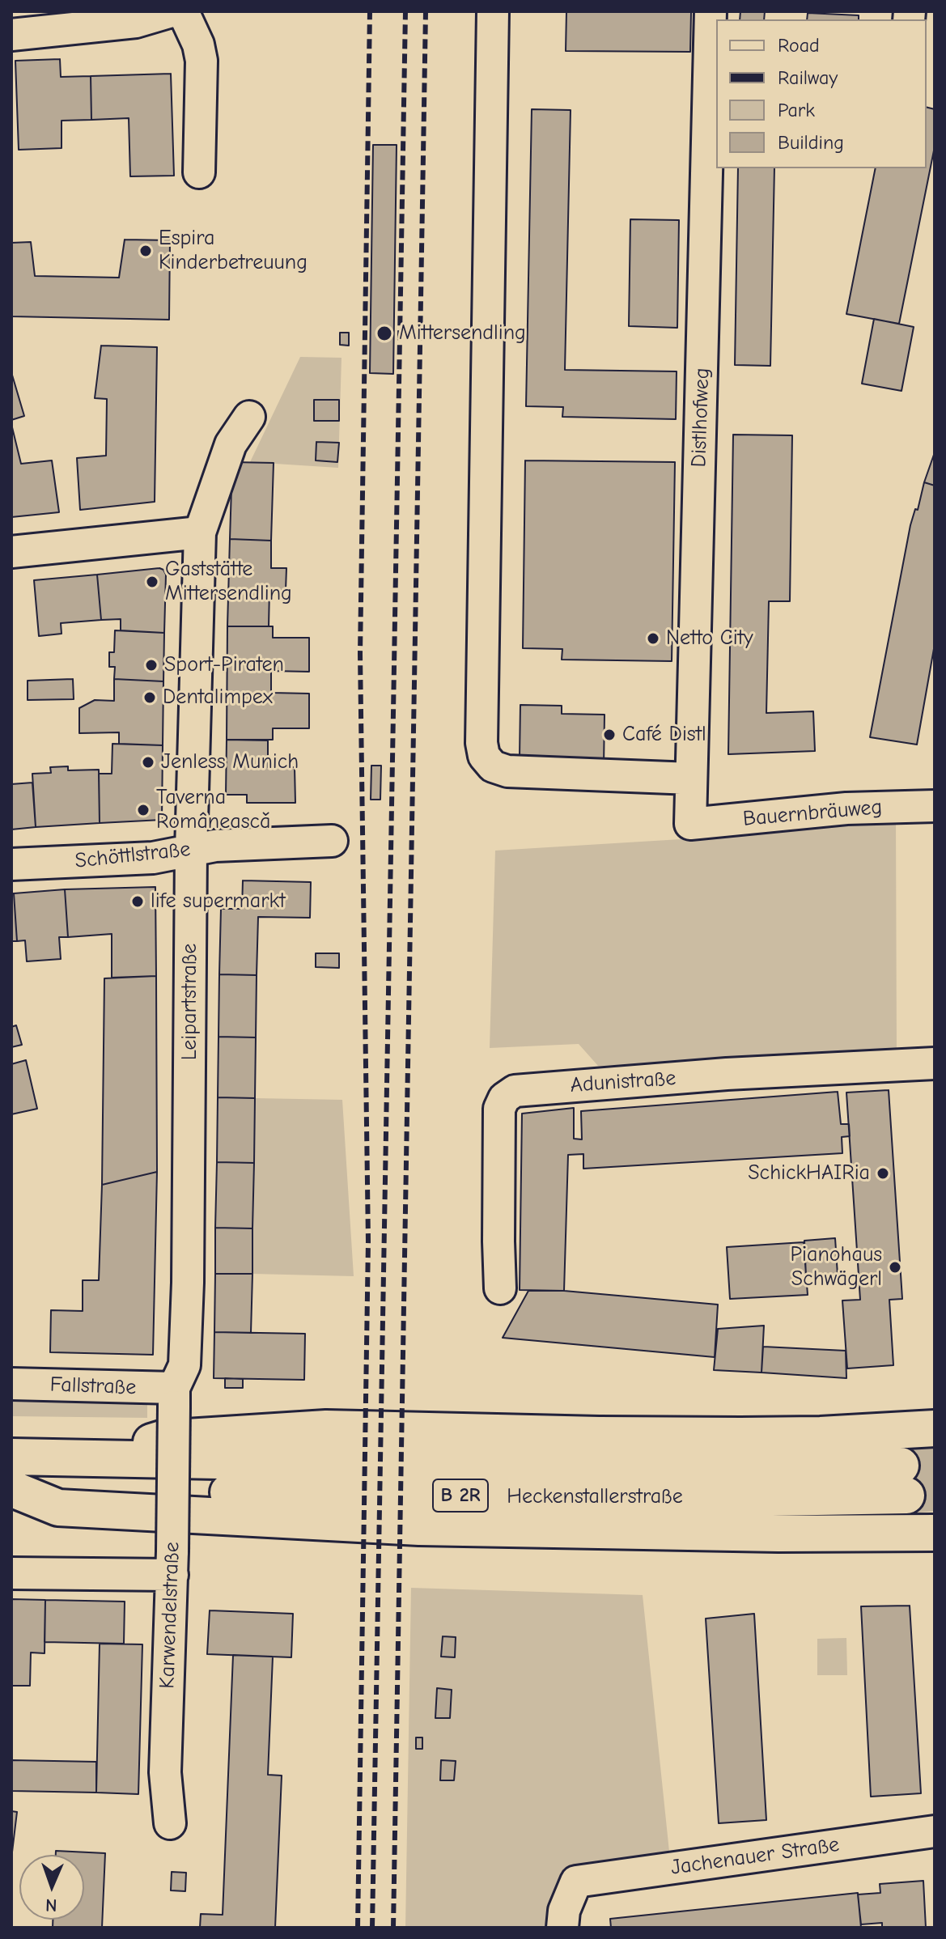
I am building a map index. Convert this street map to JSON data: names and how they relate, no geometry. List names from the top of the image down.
{
  "streets": {
    "highway": ["B 2R", "Heckenstallerstraße"],
    "street": [
      "Distlhofweg",
      "Bauernbräuweg",
      "Schöttlstraße",
      "Leipartstraße",
      "Adunistraße",
      "Fallstraße",
      "Karwendelstraße",
      "Jachenauer Straße"
    ]
  },
  "crossings": [
    ["Distlhofweg", "Bauernbräuweg"],
    ["Schöttlstraße", "Leipartstraße"],
    ["Leipartstraße", "Fallstraße"],
    ["Leipartstraße", "Karwendelstraße"],
    ["Fallstraße", "Karwendelstraße"]
  ],
  "places": [
    "Espira Kinderbetreuung",
    "Mittersendling",
    "Gaststätte Mittersendling",
    "Netto City",
    "Sport-Piraten",
    "Dentalimpex",
    "Café Distl",
    "Jenless Munich",
    "Taverna Româneascǎ",
    "life supermarkt",
    "SchickHAIRia",
    "Pianohaus Schwägerl"
  ],
  "legend": [
    "Road",
    "Railway",
    "Park",
    "Building"
  ],
  "north": "bottom"
}
